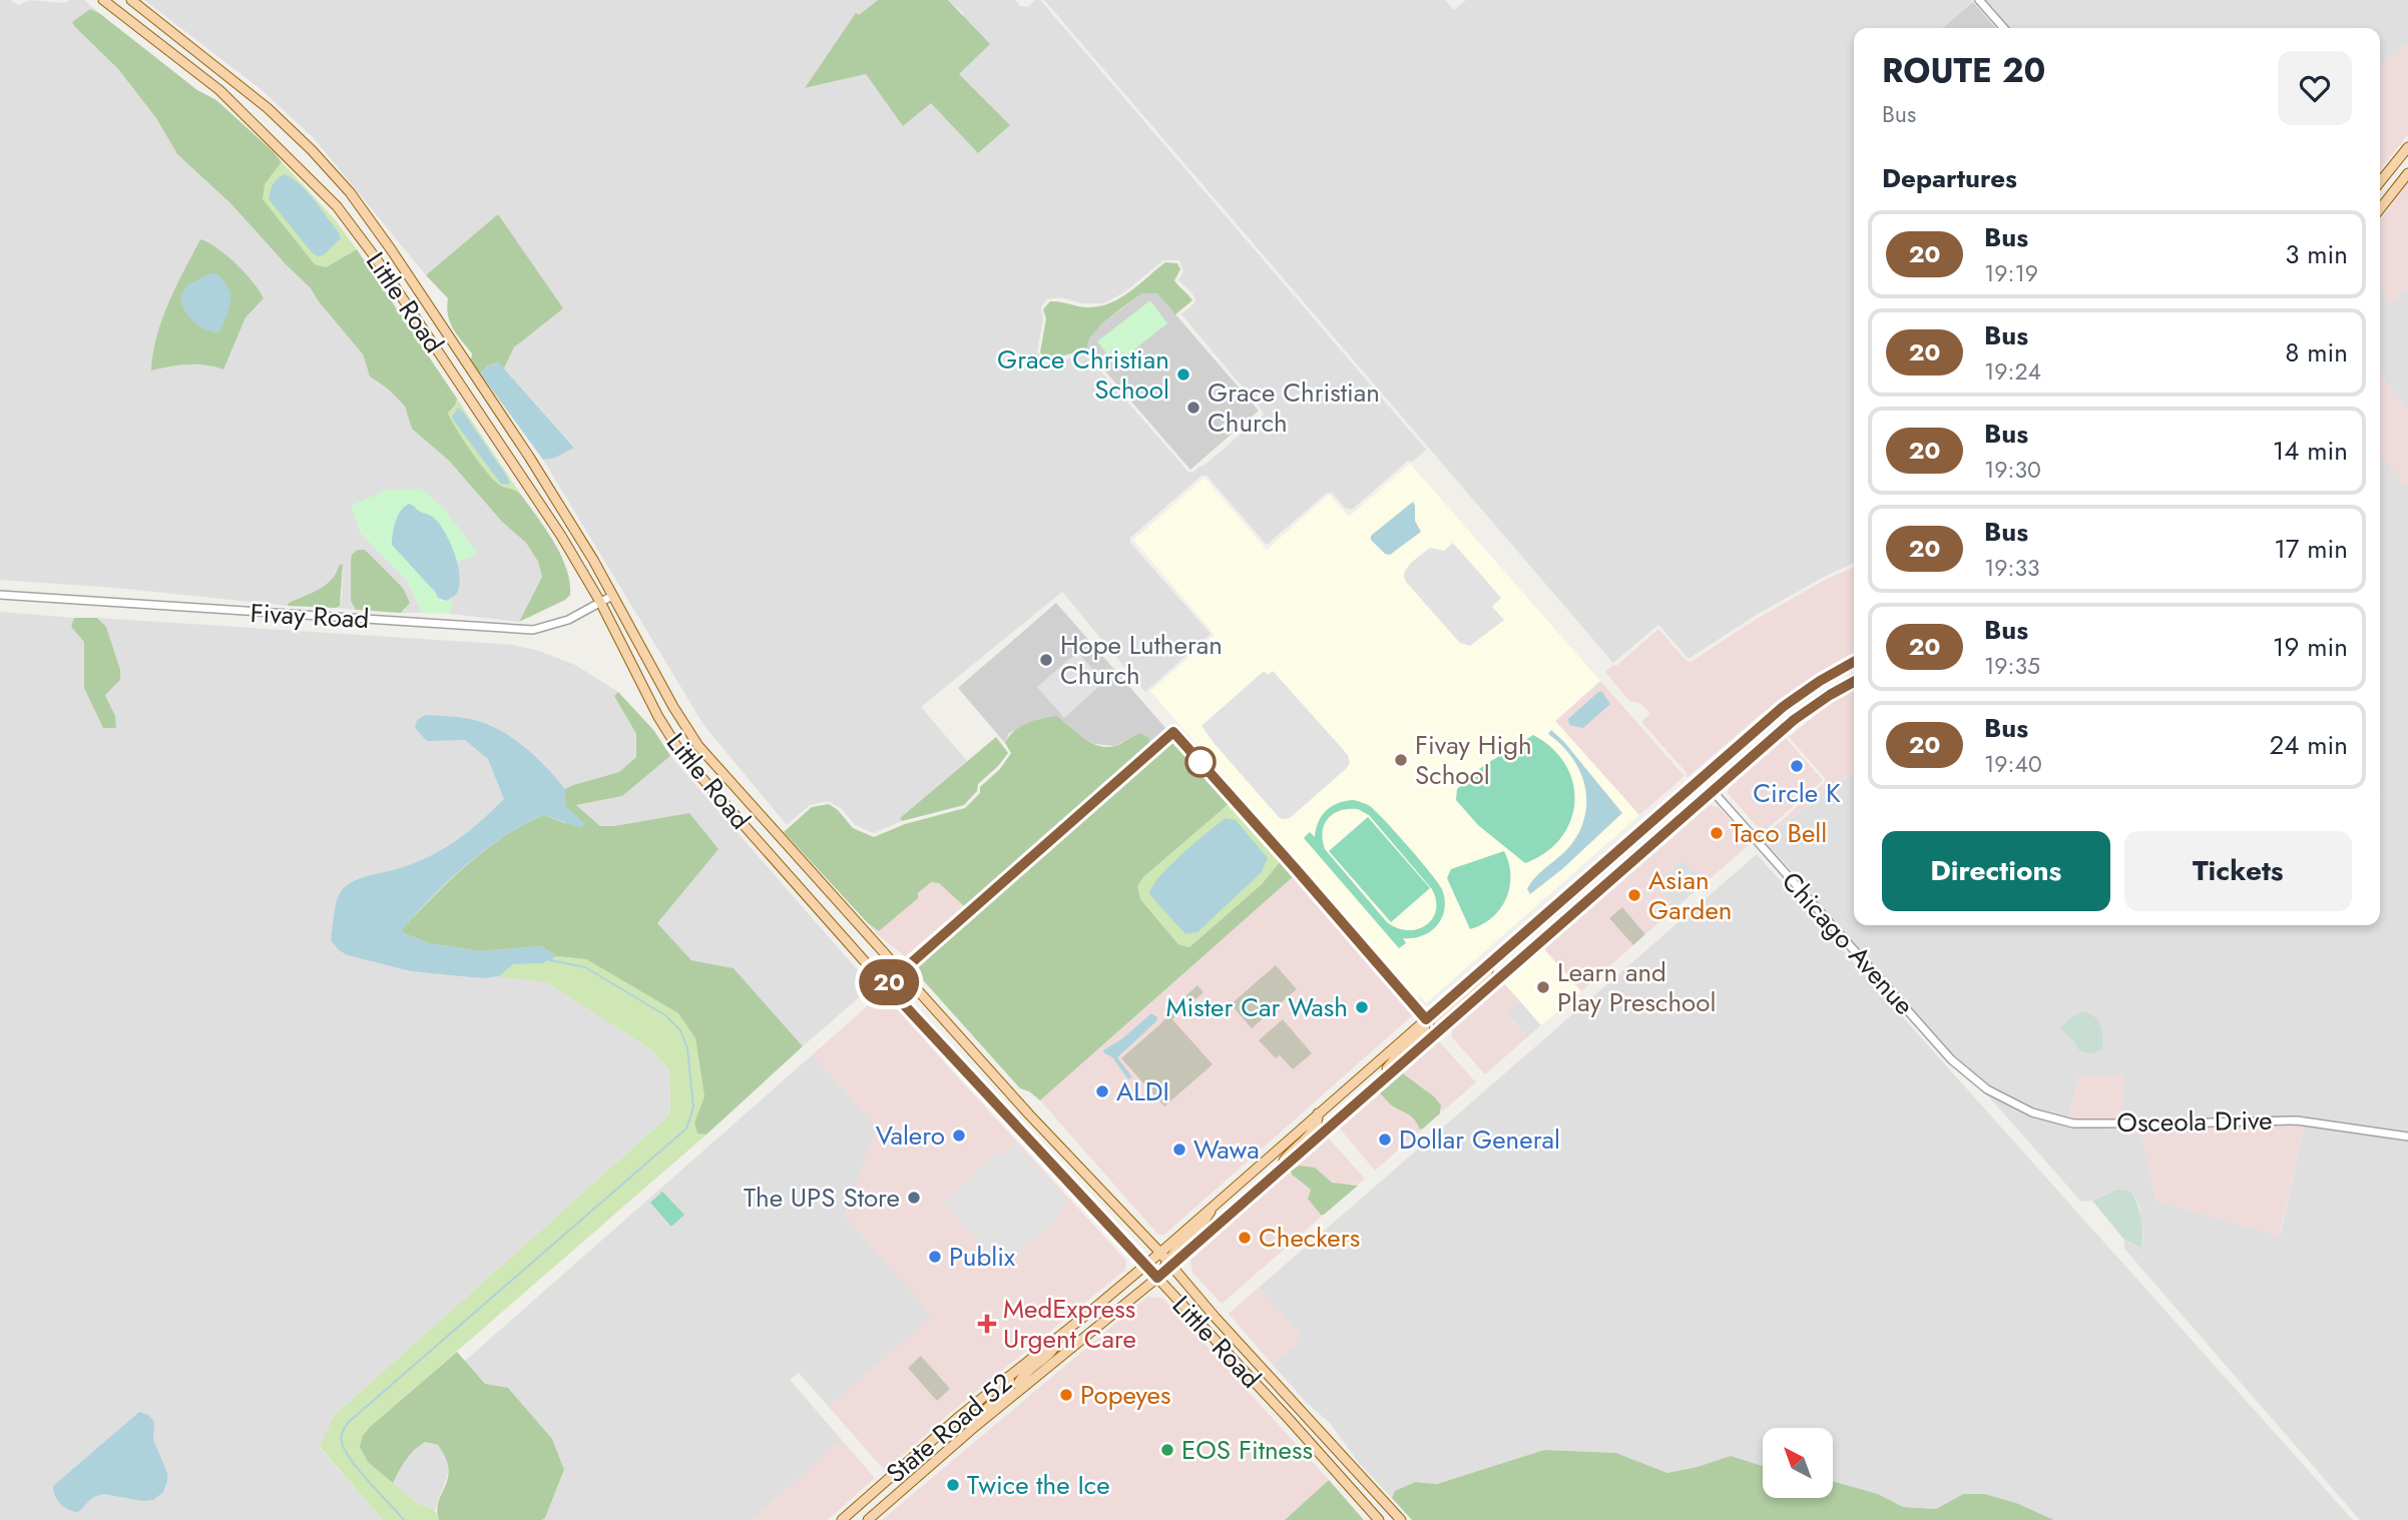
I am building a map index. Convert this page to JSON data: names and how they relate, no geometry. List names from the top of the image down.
{
  "streets": {
    "main road": ["Little Road", "State Road 52"],
    "street": ["Fivay Road", "Chicago Avenue", "Osceola Drive"]
  },
  "crossings": [
    ["Little Road", "Fivay Road"],
    ["Little Road", "State Road 52"],
    ["Chicago Avenue", "Osceola Drive"],
    ["Chicago Avenue", "State Road 52"]
  ],
  "places": {
    "other": [
      "Grace Christian School",
      "Grace Christian Church",
      "Hope Lutheran Church",
      "Fivay High School",
      "Circle K",
      "Taco Bell",
      "Asian Garden",
      "Learn and Play Preschool",
      "Mister Car Wash",
      "ALDI",
      "Valero",
      "Dollar General",
      "Wawa",
      "The UPS Store",
      "Checkers",
      "Publix",
      "Popeyes",
      "EOS Fitness",
      "Twice the Ice"
    ],
    "health": ["MedExpress Urgent Care"]
  },
  "lines": ["bus line 20"],
  "north": "top left",
  "page": {
    "on_map": "20",
    "heading": [
      ["ROUTE 20", "Bus"],
      "Departures"
    ],
    "list": [
      {
        "mark": "20",
        "name": "Bus",
        "note": "19:19",
        "value": "3 min"
      },
      {
        "mark": "20",
        "name": "Bus",
        "note": "19:24",
        "value": "8 min"
      },
      {
        "mark": "20",
        "name": "Bus",
        "note": "19:30",
        "value": "14 min"
      },
      {
        "mark": "20",
        "name": "Bus",
        "note": "19:33",
        "value": "17 min"
      },
      {
        "mark": "20",
        "name": "Bus",
        "note": "19:35",
        "value": "19 min"
      },
      {
        "mark": "20",
        "name": "Bus",
        "note": "19:40",
        "value": "24 min"
      }
    ],
    "buttons": ["Directions", "Tickets"]
  }
}
